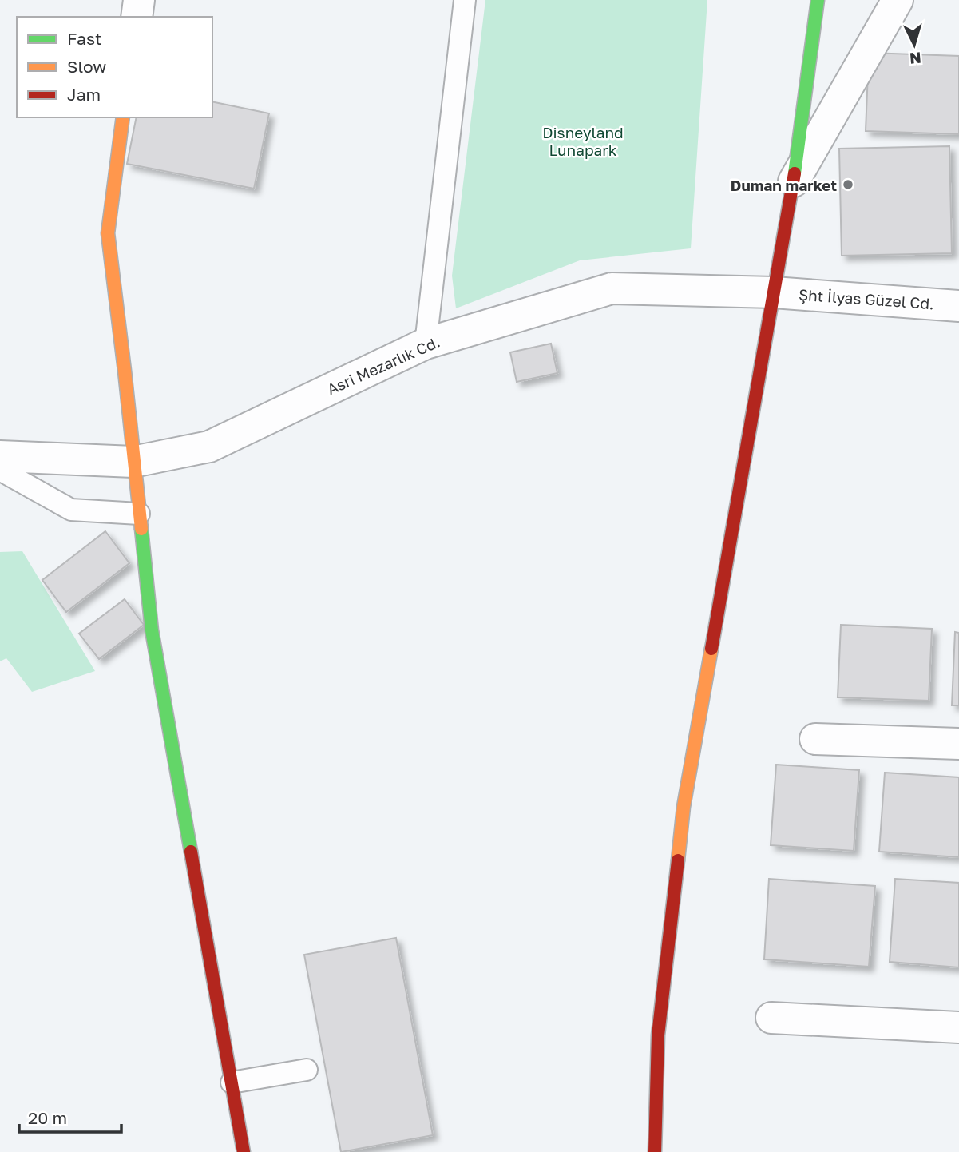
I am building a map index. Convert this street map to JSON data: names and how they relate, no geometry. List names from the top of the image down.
{
  "streets": {
    "street": ["Şht İlyas Güzel Cd.", "Asri Mezarlık Cd."]
  },
  "crossings": [
    ["Şht İlyas Güzel Cd.", "Asri Mezarlık Cd."]
  ],
  "parks": ["Disneyland Lunapark"],
  "places": ["Duman market"],
  "legend": ["Fast", "Slow", "Jam"],
  "scale_bar": "20 m",
  "north": "bottom"
}
